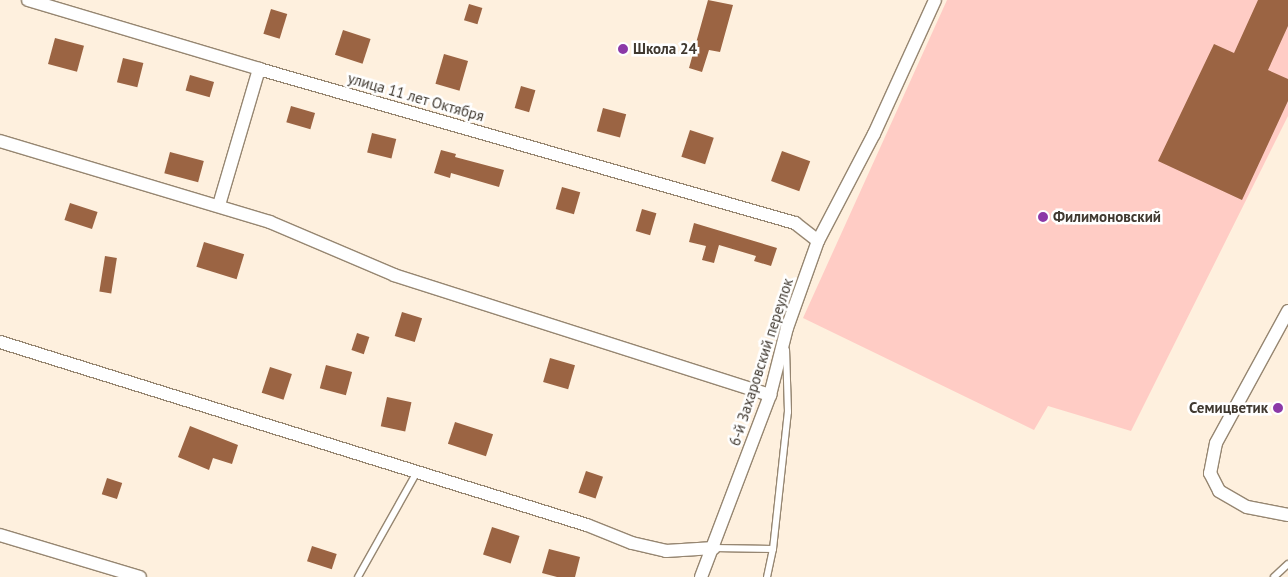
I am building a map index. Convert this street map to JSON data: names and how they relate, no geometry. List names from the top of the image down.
{
  "streets": {
    "street": ["улица 11 лет Октября", "6-й Захаровский переулок"]
  },
  "crossings": [
    ["улица 11 лет Октября", "6-й Захаровский переулок"]
  ],
  "places": ["Школа 24", "Филимоновский", "Семицветик"]
}
